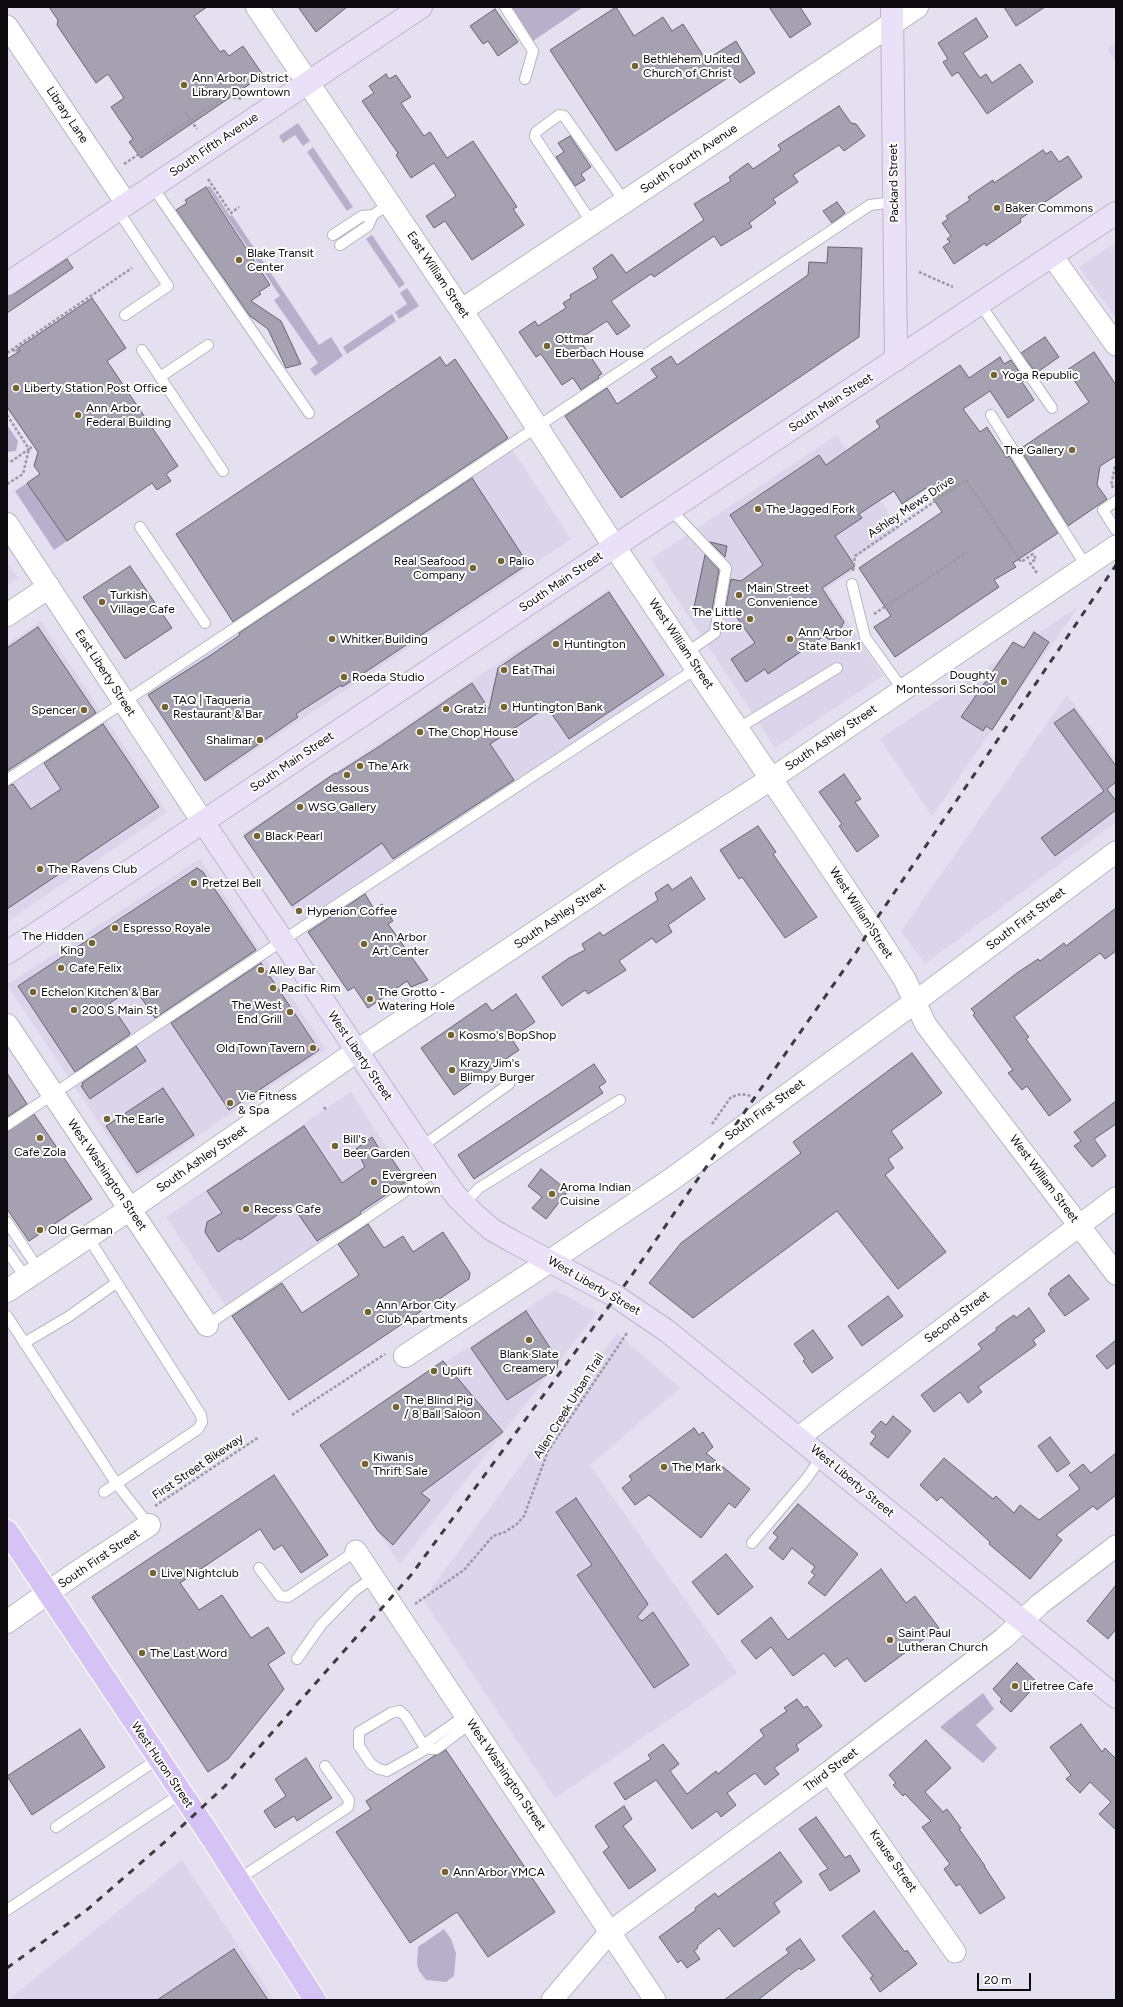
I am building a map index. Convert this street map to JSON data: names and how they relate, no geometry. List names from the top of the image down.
{
  "streets": {
    "main road": [
      "South Fifth Avenue",
      "Packard Street",
      "South Main Street",
      "West Liberty Street",
      "West Huron Street"
    ],
    "street": [
      "Library Lane",
      "South Fourth Avenue",
      "East William Street",
      "West William Street",
      "East Liberty Street",
      "South Ashley Street",
      "South First Street",
      "West Washington Street",
      "Second Street",
      "Third Street",
      "Krause Street"
    ],
    "path": ["Ashley Mews Drive", "Allen Creek Urban Trail", "First Street Bikeway"]
  },
  "crossings": [
    ["Library Lane", "South Fifth Avenue"],
    ["South Fifth Avenue", "East William Street"],
    ["South Fourth Avenue", "Packard Street"],
    ["South Fourth Avenue", "East William Street"],
    ["Packard Street", "South Main Street"],
    ["East William Street", "South Main Street"],
    ["East William Street", "West William Street"],
    ["South Main Street", "West William Street"],
    ["South Main Street", "East Liberty Street"],
    ["South Main Street", "West Liberty Street"],
    ["West William Street", "South Ashley Street"],
    ["West William Street", "South First Street"],
    ["West William Street", "Second Street"],
    ["East Liberty Street", "West Liberty Street"],
    ["South Ashley Street", "West Liberty Street"],
    ["South Ashley Street", "West Washington Street"],
    ["South First Street", "West Liberty Street"],
    ["South First Street", "First Street Bikeway"],
    ["South First Street", "West Huron Street"],
    ["West Liberty Street", "Second Street"],
    ["West Liberty Street", "Third Street"],
    ["West Washington Street", "Third Street"],
    ["Third Street", "Krause Street"]
  ],
  "places": [
    "Bethlehem United Church of Christ",
    "Ann Arbor District Library Downtown",
    "Baker Commons",
    "Blake Transit Center",
    "Ottmar Eberbach House",
    "Yoga Republic",
    "Liberty Station Post Office",
    "Ann Arbor Federal Building",
    "The Gallery",
    "The Jagged Fork",
    "Palio",
    "Real Seafood Company",
    "Main Street Convenience",
    "Turkish Village Cafe",
    "The Little Store",
    "Whitker Building",
    "Ann Arbor State Bank1",
    "Huntington",
    "Eat Thai",
    "Roeda Studio",
    "Doughty Montessori School",
    "TAQ | Taqueria Restaurant & Bar",
    "Huntington Bank",
    "Gratzi",
    "Spencer",
    "The Chop House",
    "Shalimar",
    "The Ark",
    "dessous",
    "WSG Gallery",
    "Black Pearl",
    "The Ravens Club",
    "Pretzel Bell",
    "Hyperion Coffee",
    "Espresso Royale",
    "The Hidden King",
    "Ann Arbor Art Center",
    "Cafe Felix",
    "Alley Bar",
    "Pacific Rim",
    "Echelon Kitchen & Bar",
    "The Grotto - Watering Hole",
    "200 S Main St",
    "The West End Grill",
    "Kosmo's BopShop",
    "Old Town Tavern",
    "Krazy Jim's Blimpy Burger",
    "Vie Fitness & Spa",
    "The Earle",
    "Cafe Zola",
    "Bill's Beer Garden",
    "Evergreen Downtown",
    "Aroma Indian Cuisine",
    "Recess Cafe",
    "Old German",
    "Ann Arbor City Club Apartments",
    "Blank Slate Creamery",
    "Uplift",
    "The Blind Pig / 8 Ball Saloon",
    "Kiwanis Thrift Sale",
    "The Mark",
    "Live Nightclub",
    "Saint Paul Lutheran Church",
    "The Last Word",
    "Lifetree Cafe",
    "Ann Arbor YMCA"
  ],
  "scale_bar": "20 m"
}
